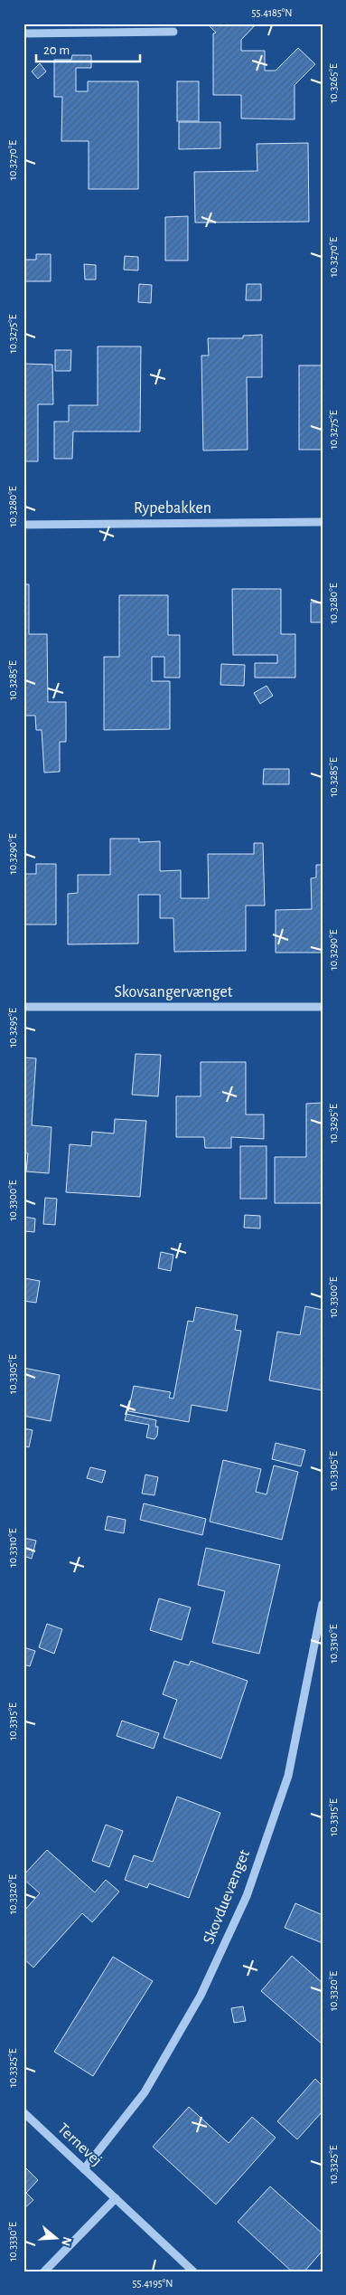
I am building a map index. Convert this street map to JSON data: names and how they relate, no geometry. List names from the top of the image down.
{
  "streets": {
    "street": [
      "Rypebakken",
      "Skovsangervænget",
      "Skovduevænget",
      "Ternevej"
    ]
  },
  "crossings": [
    ["Skovduevænget", "Ternevej"]
  ],
  "scale_bar": "20 m",
  "north": "right",
  "coordinates": [
    "55.4185°N",
    "10.3265°E",
    "10.3270°E",
    "10.3275°E",
    "10.3280°E",
    "10.3285°E",
    "10.3290°E",
    "10.3295°E",
    "10.3300°E",
    "10.3305°E",
    "10.3310°E",
    "10.3315°E",
    "10.3320°E",
    "10.3325°E",
    "10.3330°E",
    "55.4195°N"
  ]
}
